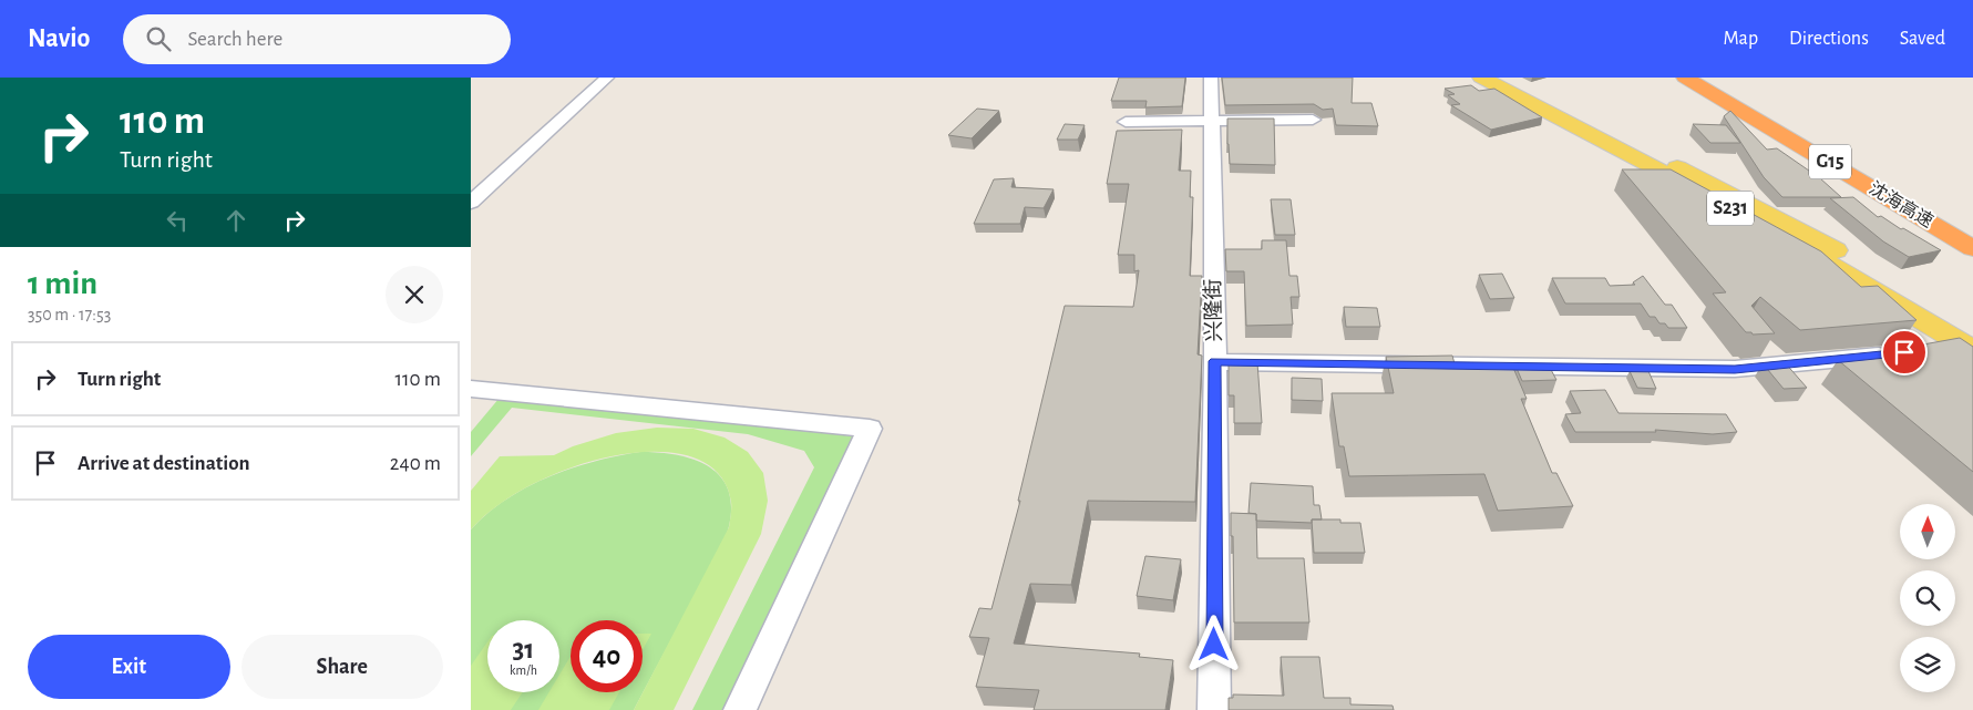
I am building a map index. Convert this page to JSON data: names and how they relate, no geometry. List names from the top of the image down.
{
  "streets": {
    "highway": ["G15", "沈海高速"],
    "main road": ["S231"],
    "street": ["兴隆街"]
  },
  "north": "top",
  "page": {
    "header": "Navio",
    "search": "Search here",
    "nav": ["Map", "Directions", "Saved"],
    "turn": ["110 m", "Turn right"],
    "heading": ["1 min", "350 m · 17:53"],
    "list": [
      {
        "name": "Turn right",
        "value": "110 m"
      },
      {
        "name": "Arrive at destination",
        "value": "240 m"
      }
    ],
    "speed": "31 km/h",
    "limit": "40",
    "buttons": ["Exit", "Share"]
  }
}
